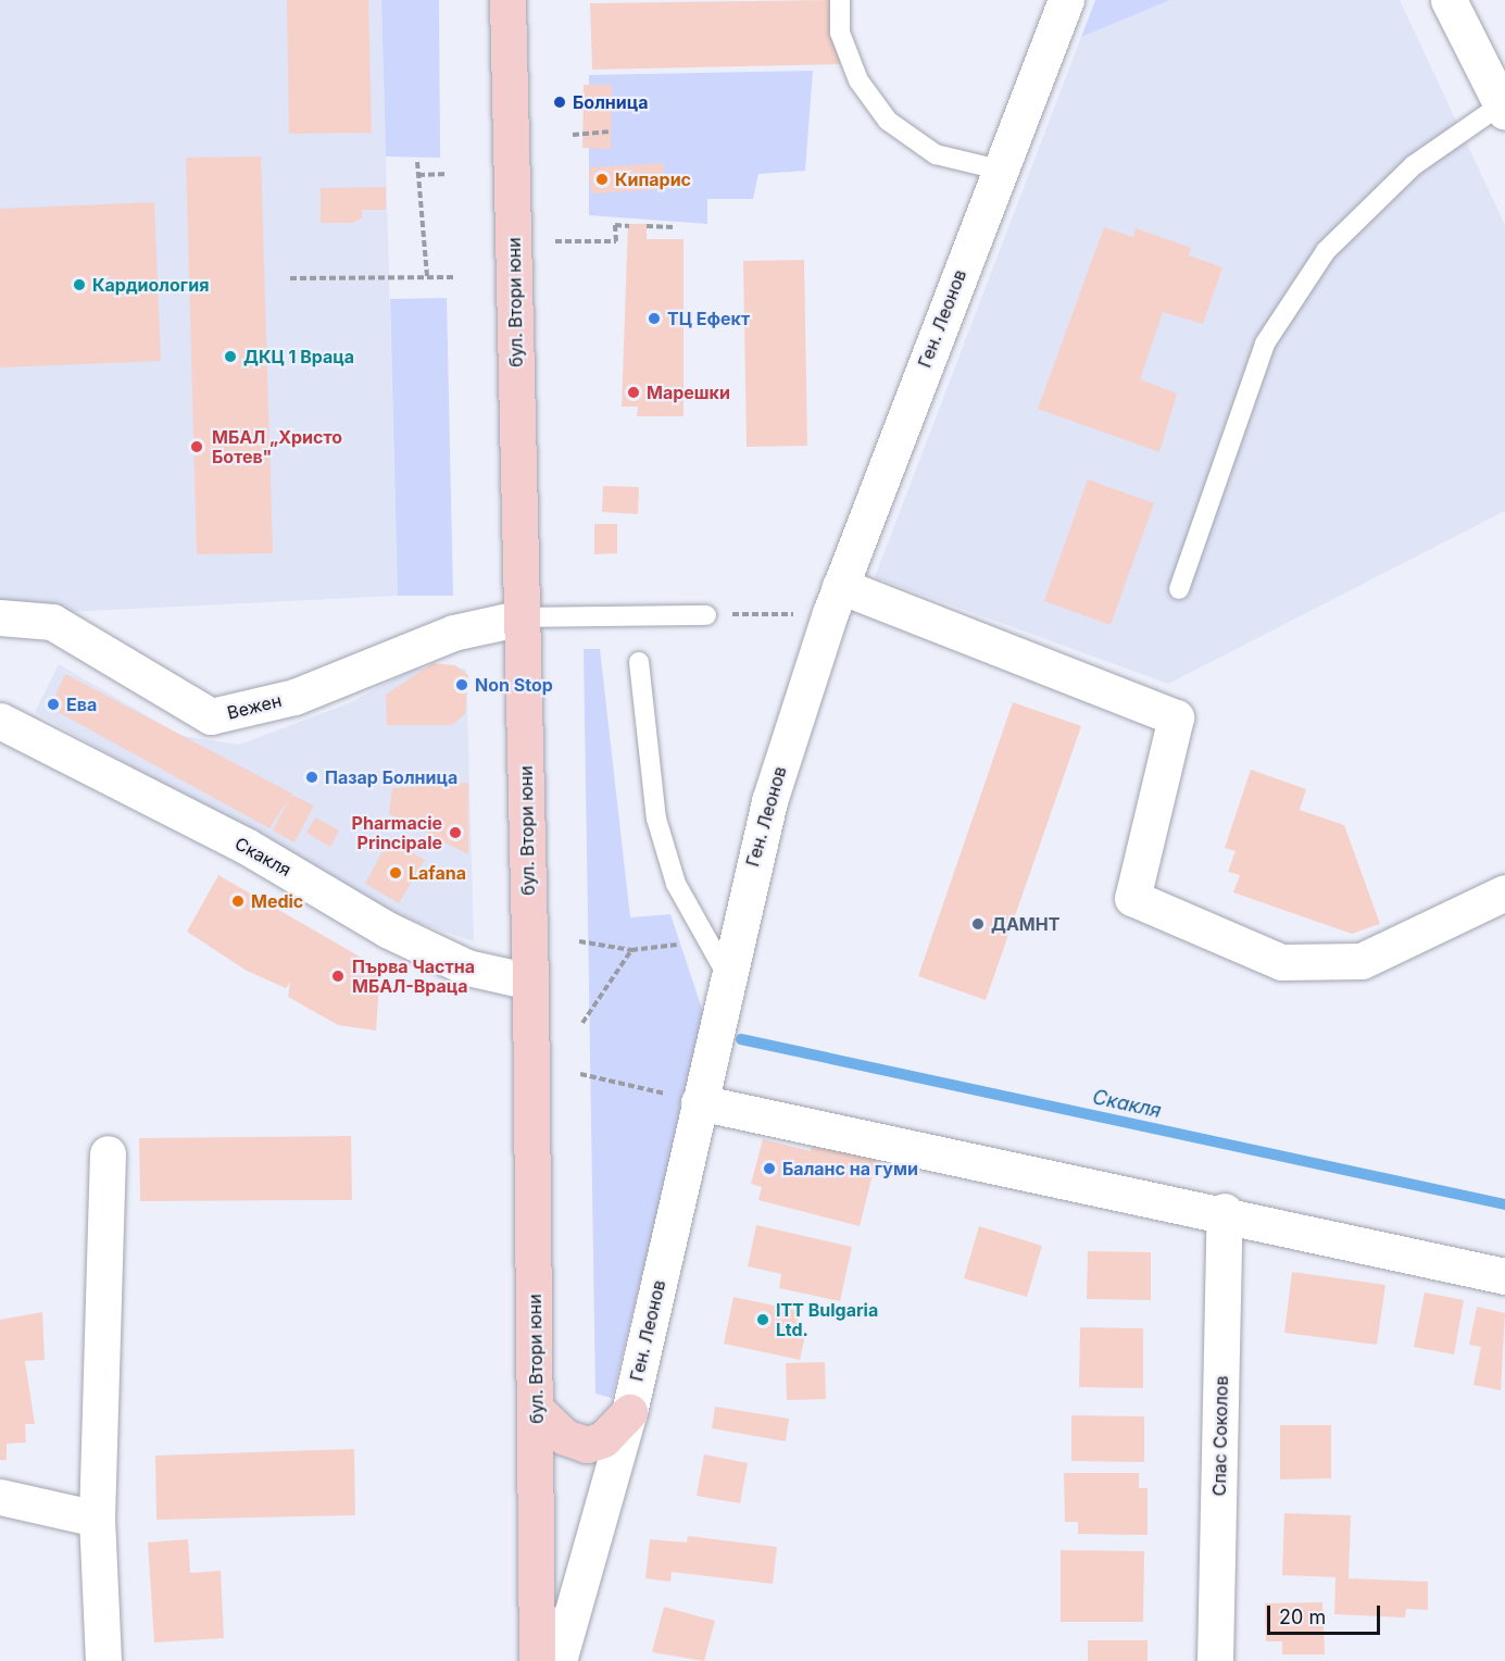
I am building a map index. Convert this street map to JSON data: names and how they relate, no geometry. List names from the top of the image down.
{
  "streets": {
    "street": [
      "бул. Втори юни",
      "Ген. Леонов",
      "Вежен",
      "Скакля",
      "Спас Соколов"
    ]
  },
  "crossings": [
    ["бул. Втори юни", "Вежен"],
    ["бул. Втори юни", "Скакля"]
  ],
  "water": ["Скакля"],
  "places": [
    "Болница",
    "Кипарис",
    "Кардиология",
    "ТЦ Ефект",
    "ДКЦ 1 Враца",
    "Марешки",
    "МБАЛ „Христо Ботев\"",
    "Non Stop",
    "Ева",
    "Пазар Болница",
    "Pharmacie Principale",
    "Lafana",
    "Medic",
    "ДАМНТ",
    "Първа Частна МБАЛ-Враца",
    "Баланс на гуми",
    "ITT Bulgaria Ltd."
  ],
  "scale_bar": "20 m"
}
